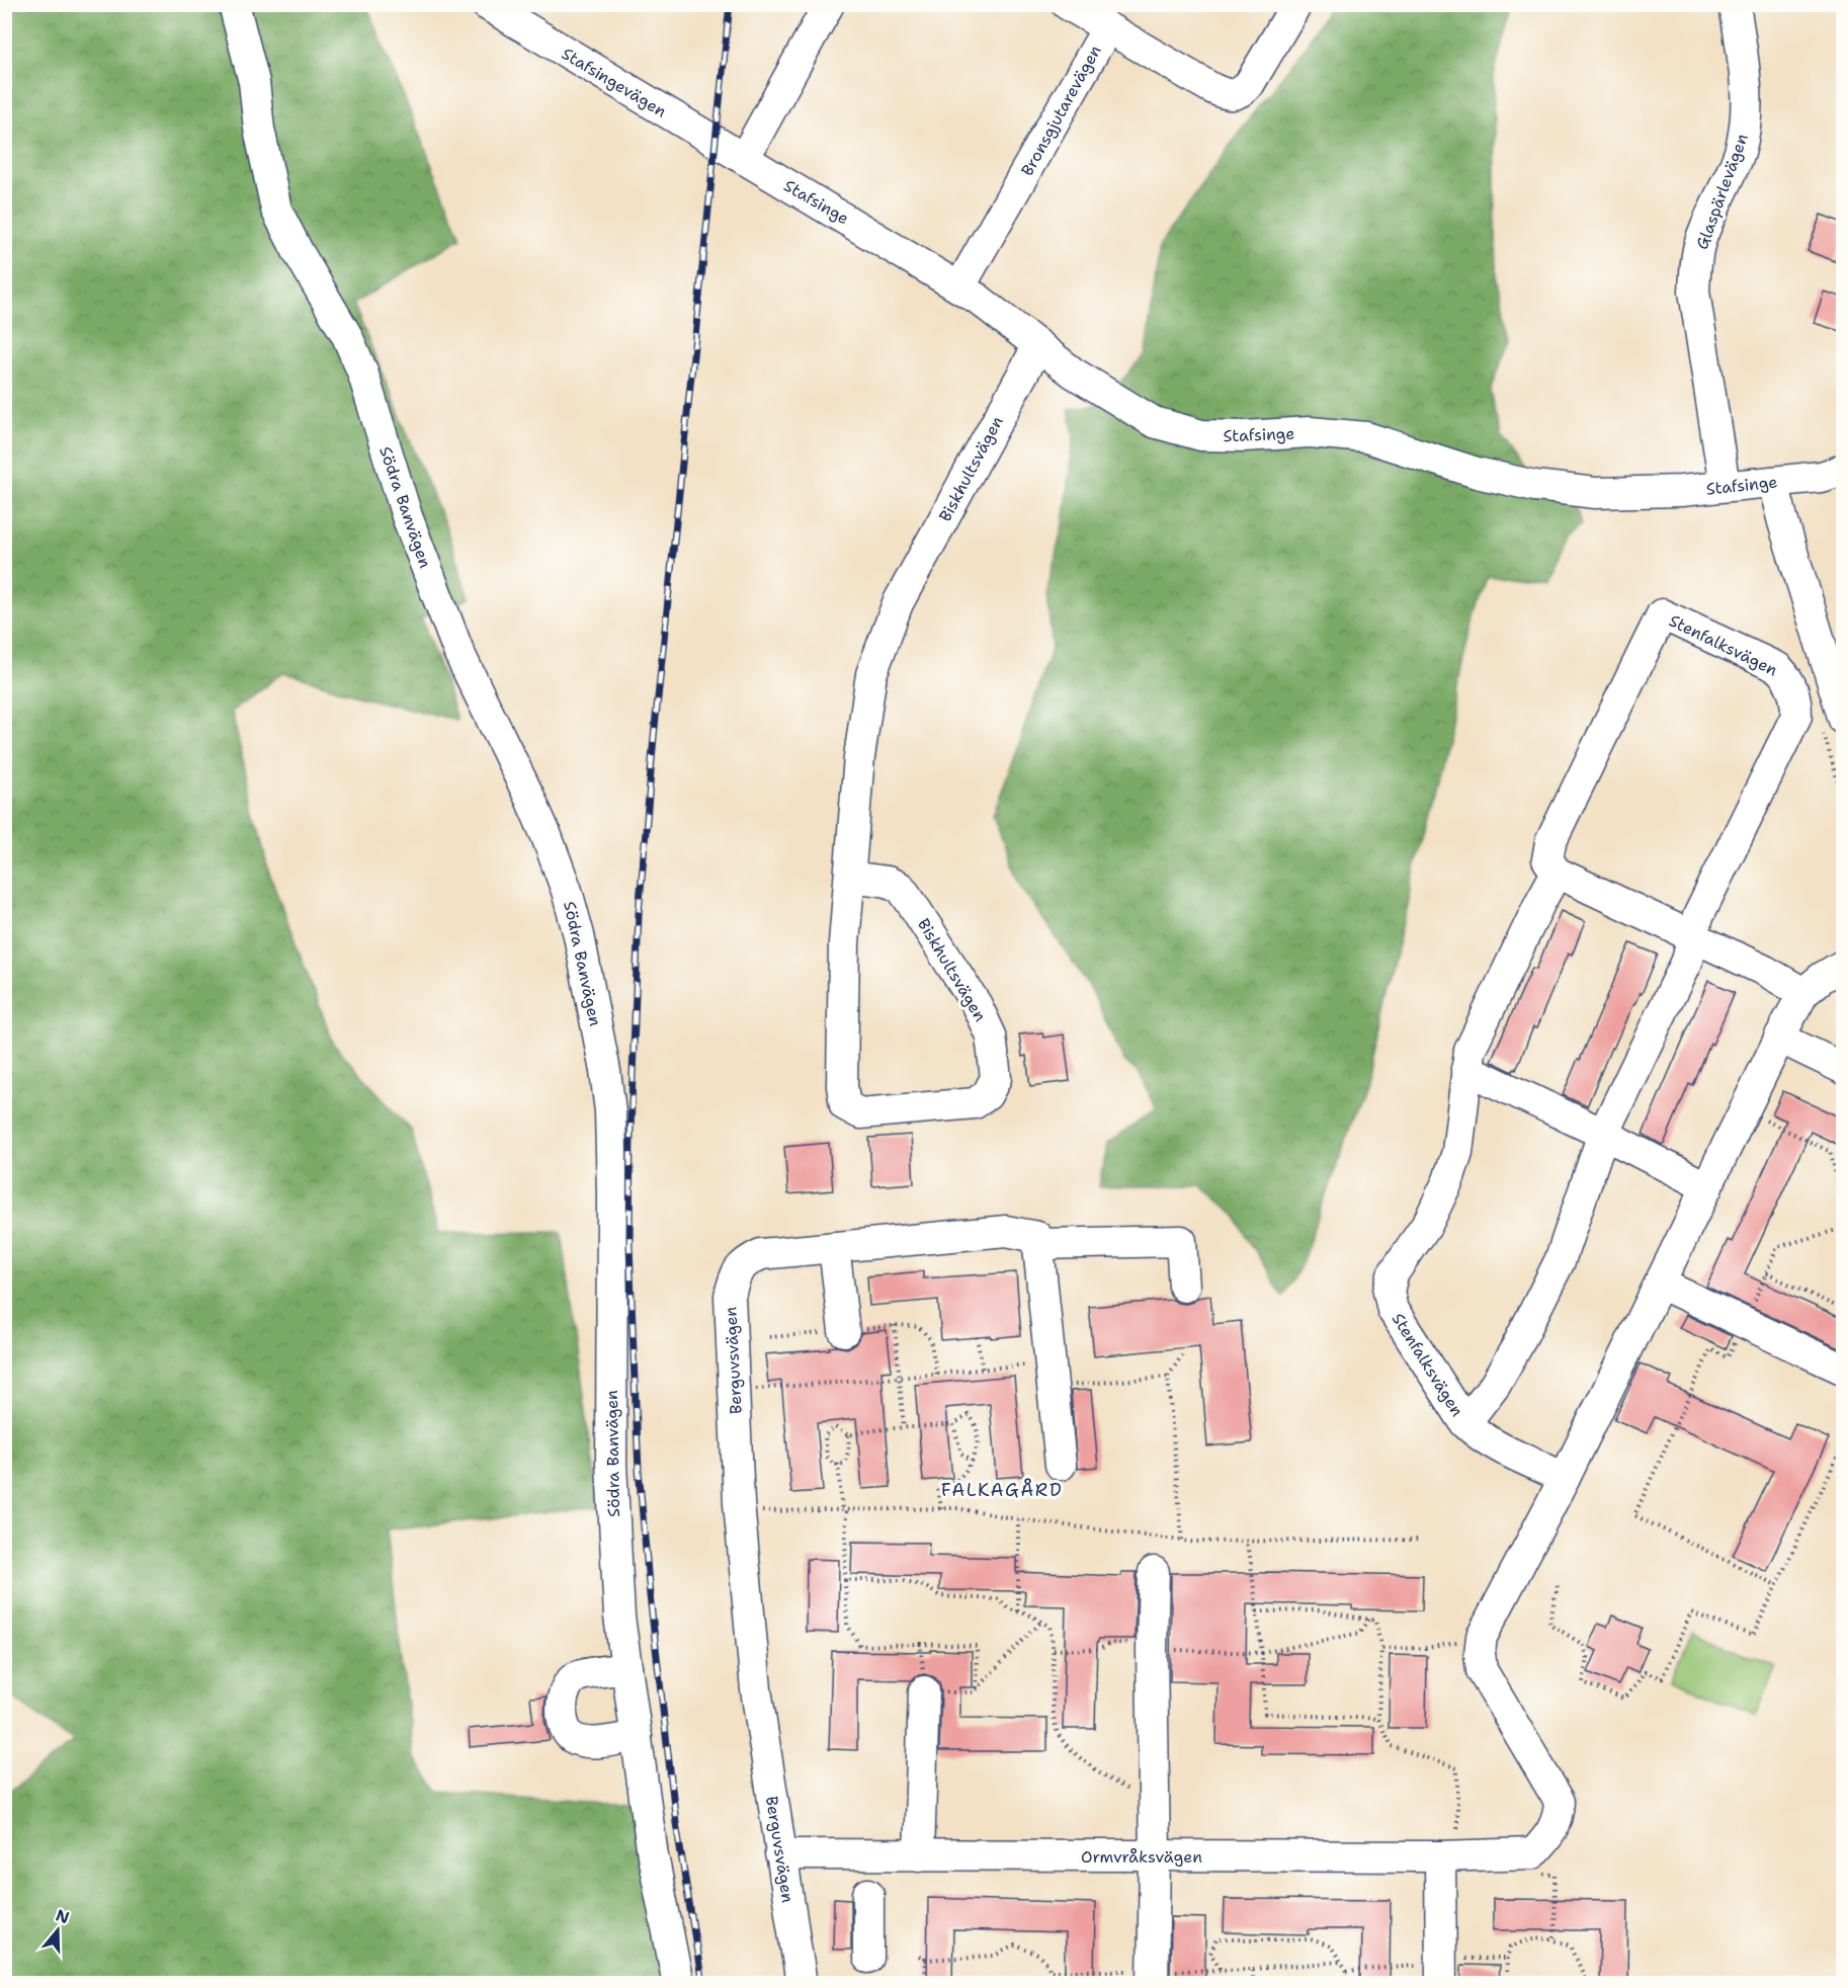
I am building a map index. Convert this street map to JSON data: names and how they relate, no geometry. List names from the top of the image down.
{
  "streets": {
    "street": [
      "Stafsingevägen",
      "Bronsgjutarevägen",
      "Glaspärlevägen",
      "Stafsinge",
      "Biskhultsvägen",
      "Södra Banvägen",
      "Stenfalksvägen",
      "Berguvsvägen",
      "Ormvråksvägen"
    ]
  },
  "crossings": [
    ["Stafsingevägen", "Stafsinge"],
    ["Bronsgjutarevägen", "Stafsinge"],
    ["Glaspärlevägen", "Stafsinge"],
    ["Stafsinge", "Biskhultsvägen"],
    ["Berguvsvägen", "Ormvråksvägen"]
  ],
  "districts": ["FALKAGÅRD"],
  "north": "top"
}
